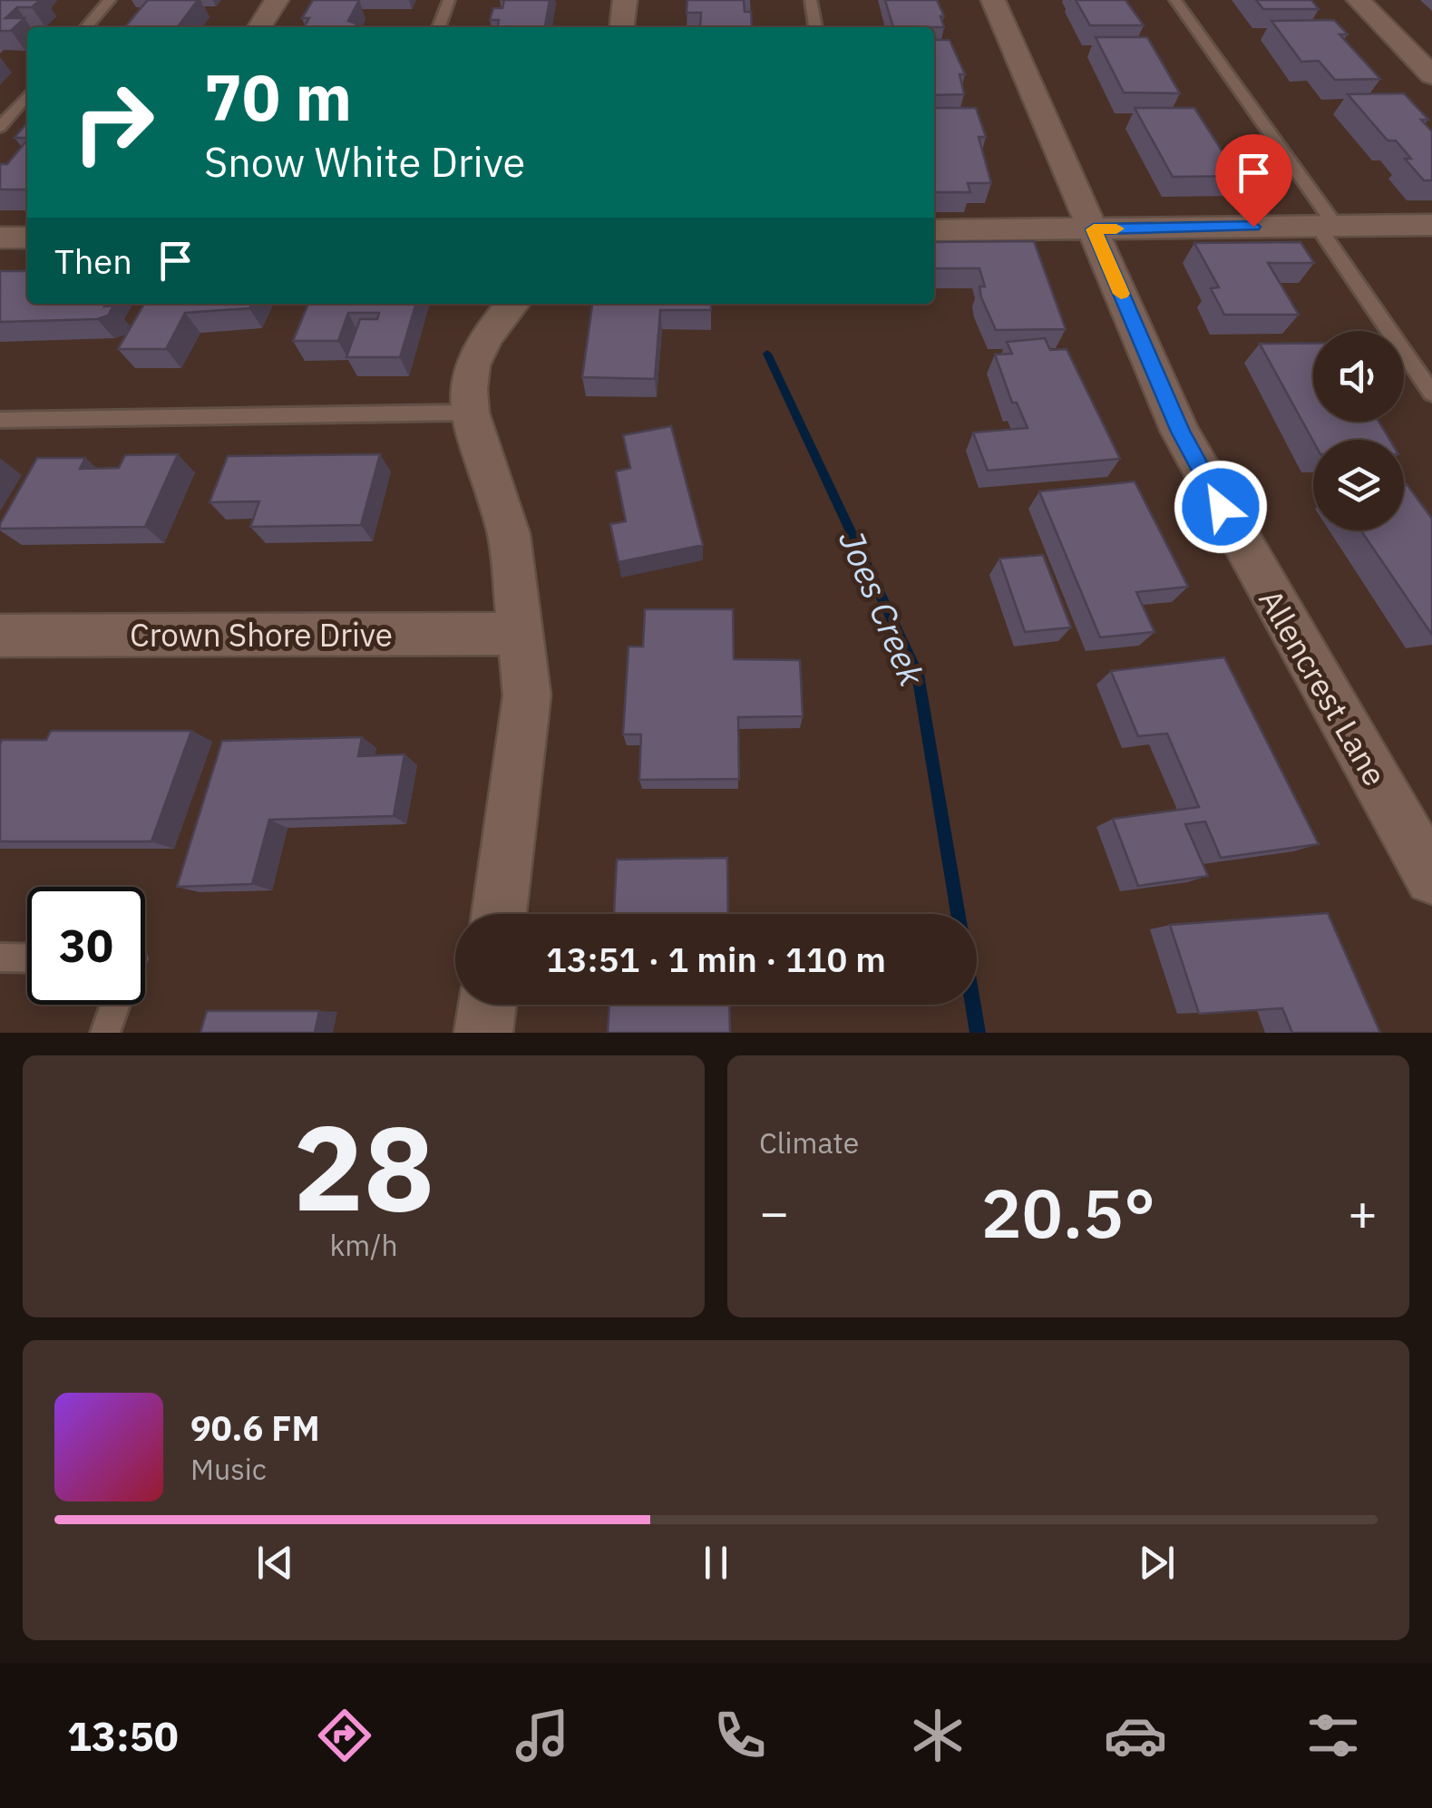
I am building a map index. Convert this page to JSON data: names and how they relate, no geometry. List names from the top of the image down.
{
  "streets": {
    "street": ["Crown Shore Drive", "Allencrest Lane"]
  },
  "water": ["Joes Creek"],
  "page": {
    "turn": ["70 m", "Snow White Drive"],
    "then": "Then",
    "limit": "30",
    "trip": "13:51 · 1 min · 110 m",
    "tile": [
      ["28", "km/h"],
      "Climate"
    ],
    "heat": ["−", "20.5°", "+"],
    "song": ["90.6 FM", "Music"],
    "tabs": "13:50"
  }
}
